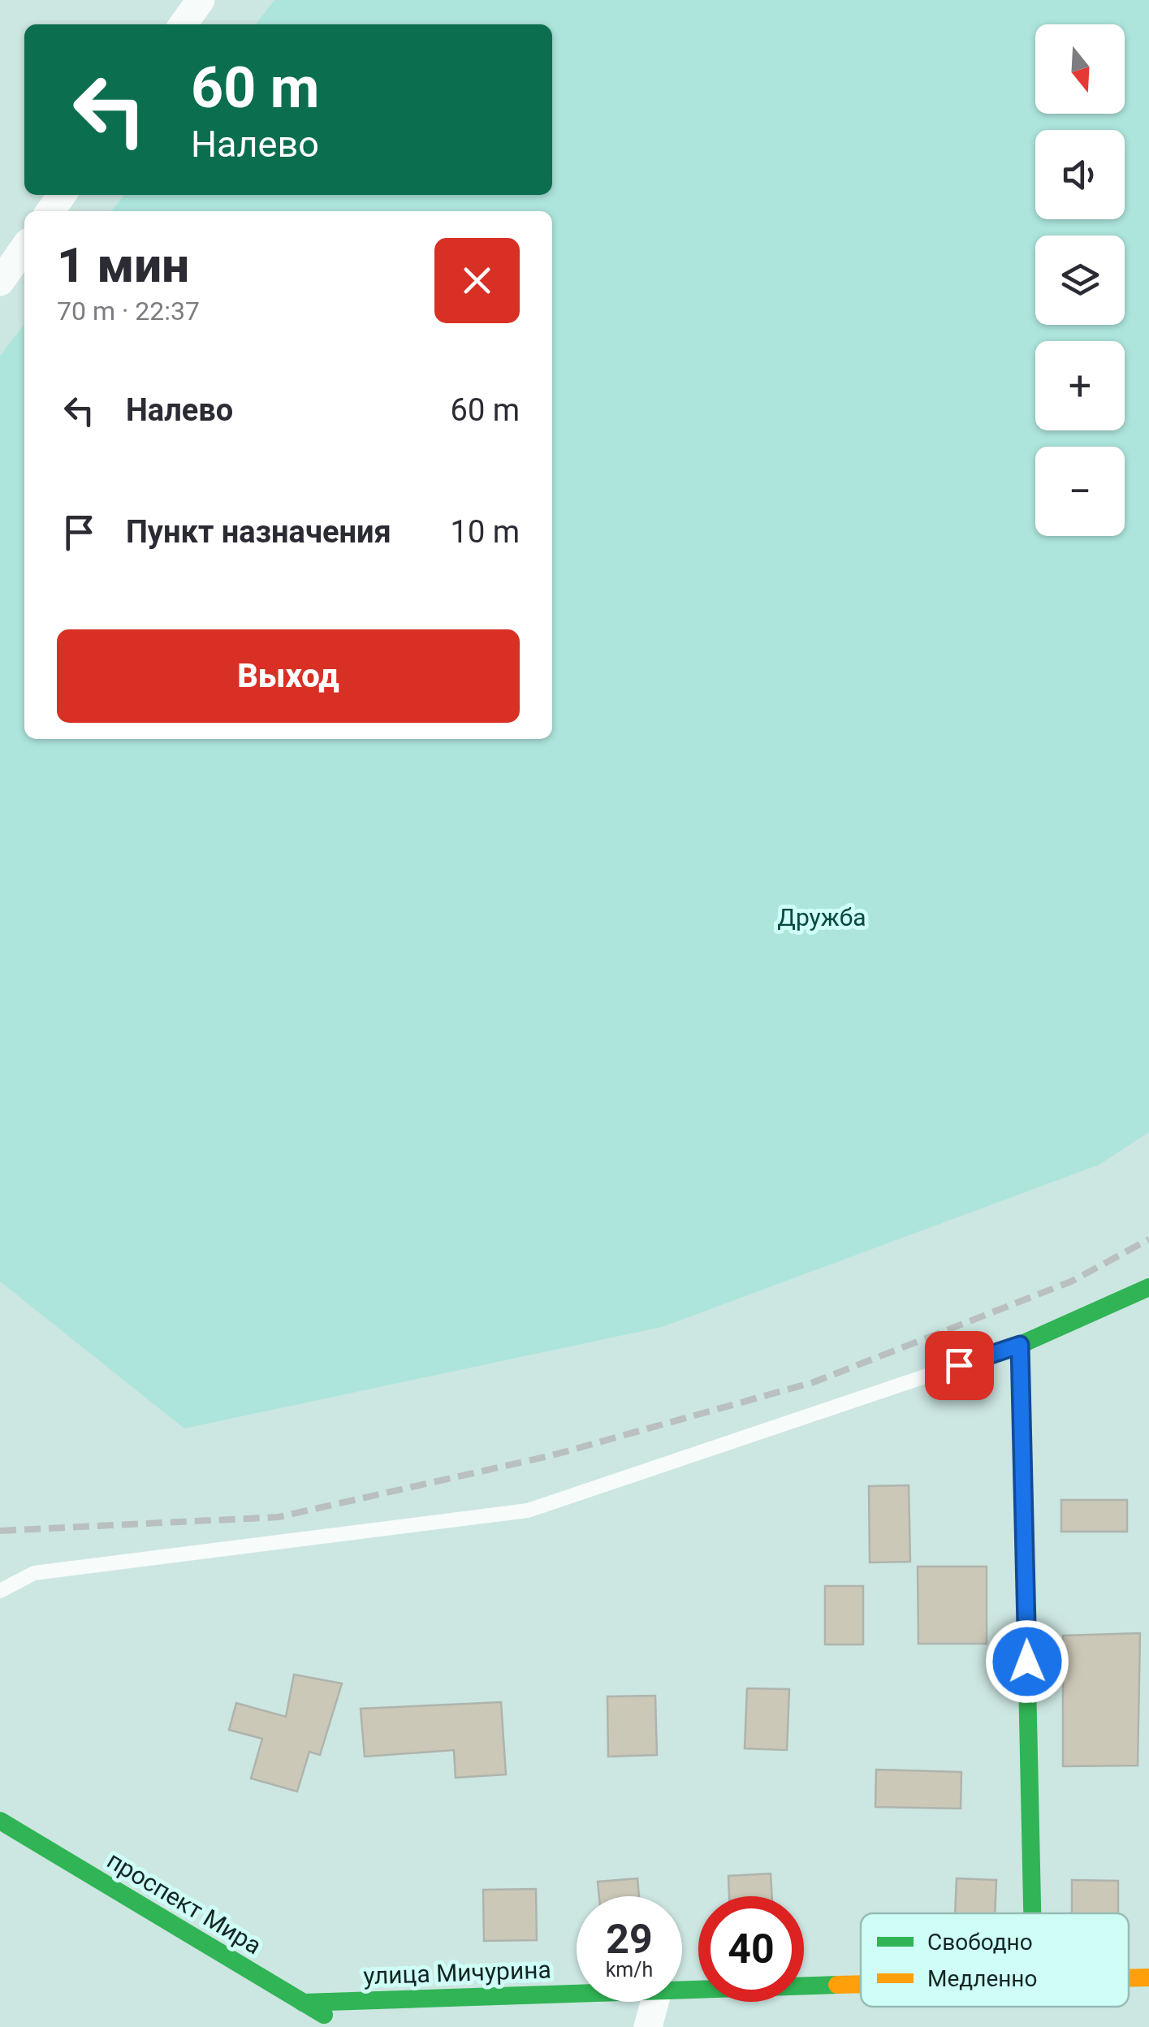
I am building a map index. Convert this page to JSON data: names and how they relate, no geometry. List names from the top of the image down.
{
  "streets": {
    "street": ["проспект Мира", "улица Мичурина"]
  },
  "crossings": [
    ["проспект Мира", "улица Мичурина"]
  ],
  "parks": ["Дружба"],
  "legend": ["Свободно", "Медленно"],
  "north": "bottom",
  "page": {
    "map_buttons": ["+", "−"],
    "turn": ["60 m", "Налево"],
    "heading": ["1 мин", "70 m · 22:37"],
    "list": [
      {
        "name": "Налево",
        "value": "60 m"
      },
      {
        "name": "Пункт назначения",
        "value": "10 m"
      }
    ],
    "buttons": "Выход",
    "speed": "29 km/h",
    "limit": "40"
  }
}
